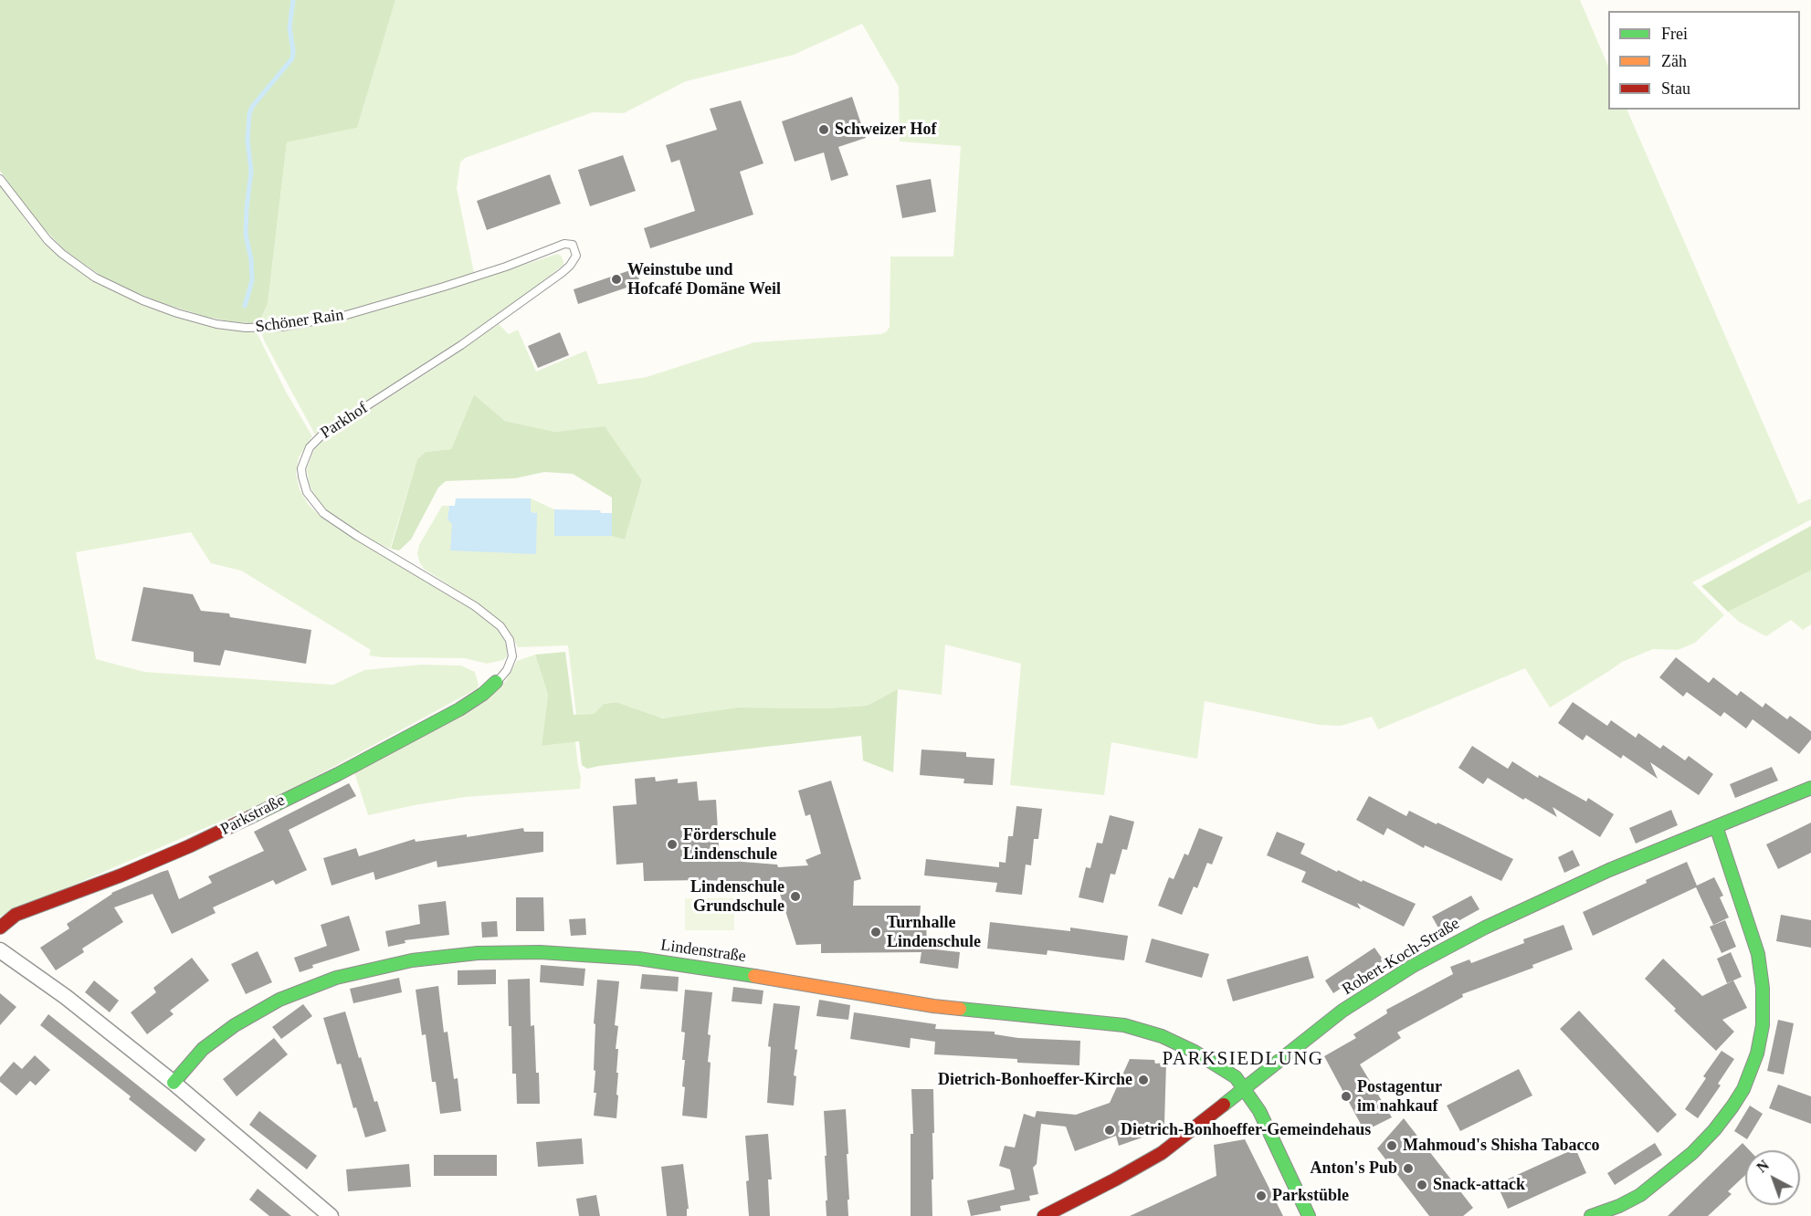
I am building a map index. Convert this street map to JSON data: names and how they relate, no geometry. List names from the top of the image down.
{
  "streets": {
    "street": ["Parkstraße", "Lindenstraße", "Robert-Koch-Straße"],
    "lane": ["Schöner Rain", "Parkhof"]
  },
  "crossings": [
    ["Schöner Rain", "Parkhof"],
    ["Parkhof", "Parkstraße"],
    ["Lindenstraße", "Robert-Koch-Straße"]
  ],
  "districts": ["PARKSIEDLUNG"],
  "places": [
    "Schweizer Hof",
    "Weinstube und Hofcafé Domäne Weil",
    "Förderschule Lindenschule",
    "Lindenschule Grundschule",
    "Turnhalle Lindenschule",
    "Dietrich-Bonhoeffer-Kirche",
    "Postagentur im nahkauf",
    "Dietrich-Bonhoeffer-Gemeindehaus",
    "Mahmoud's Shisha Tabacco",
    "Anton's Pub",
    "Snack-attack",
    "Parkstüble"
  ],
  "legend": ["Frei", "Zäh", "Stau"],
  "north": "top left"
}
